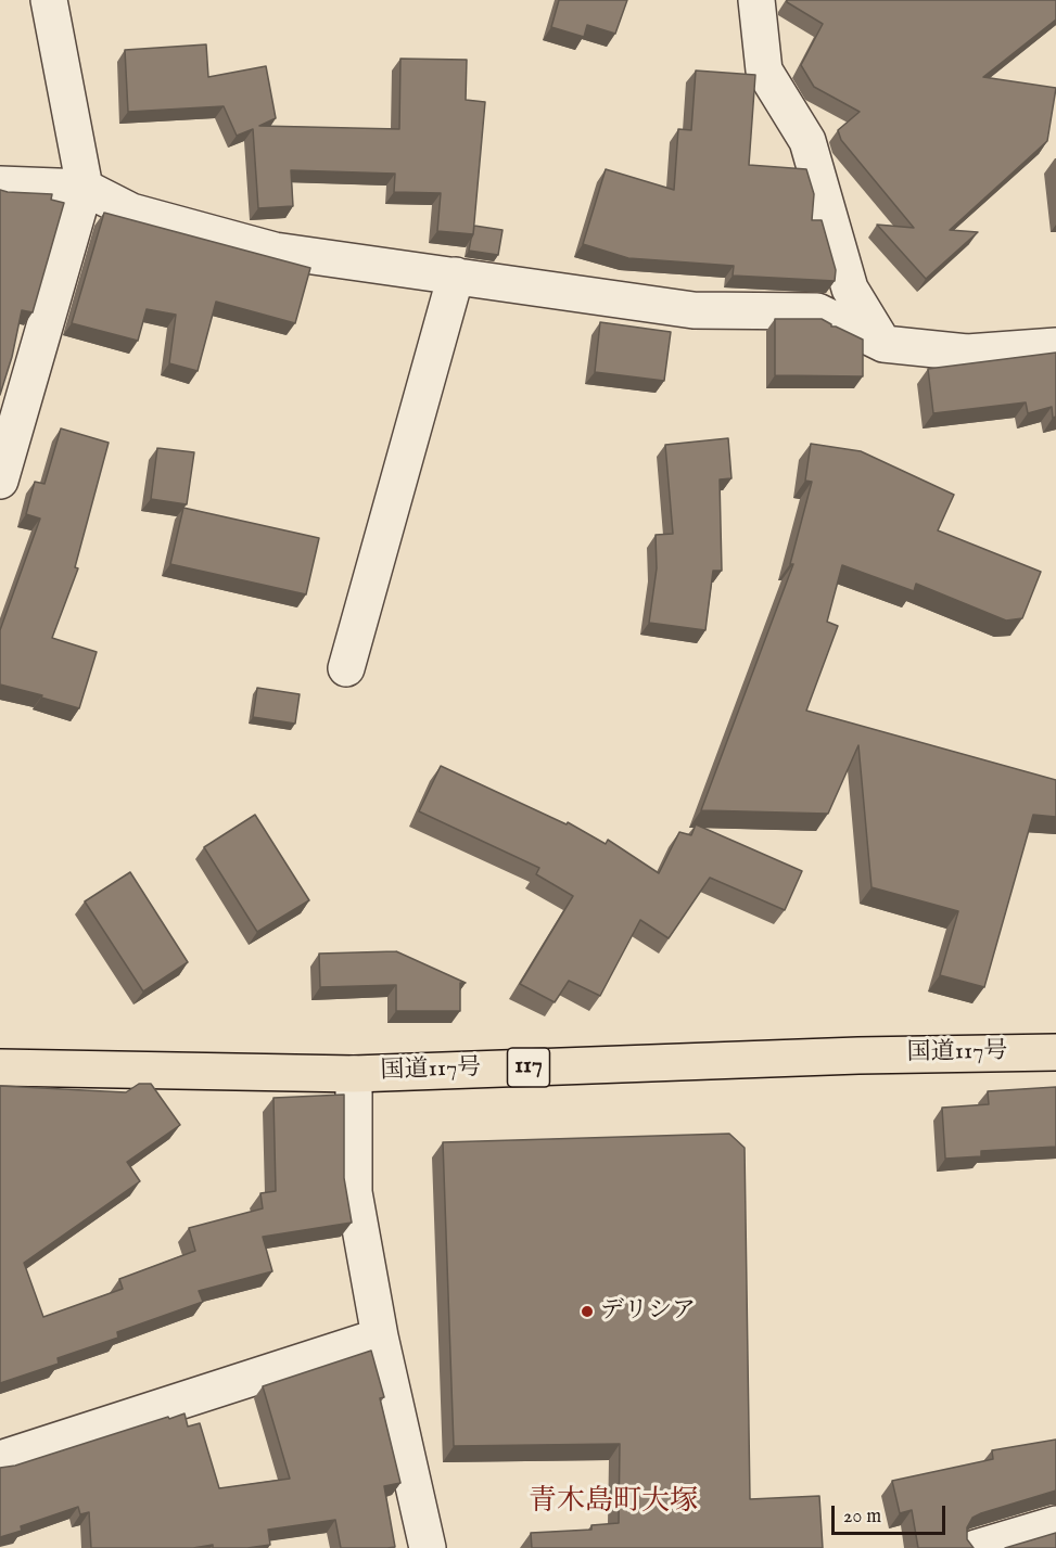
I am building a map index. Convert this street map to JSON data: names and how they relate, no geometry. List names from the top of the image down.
{
  "streets": {
    "highway": ["国道117号", "117"]
  },
  "districts": ["青木島町大塚"],
  "places": ["デリシア"],
  "scale_bar": "20 m"
}
